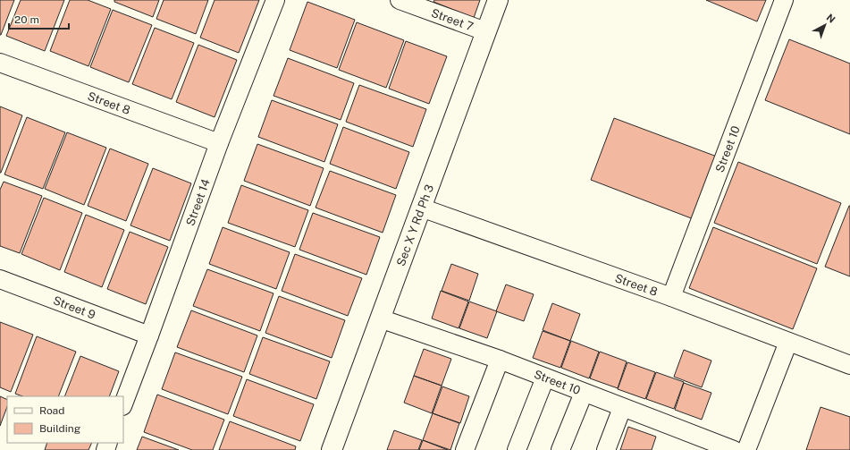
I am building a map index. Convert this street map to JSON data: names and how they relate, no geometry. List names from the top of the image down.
{
  "streets": {
    "street": [
      "Street 7",
      "Street 8",
      "Street 10",
      "Street 14",
      "Sec X Y Rd Ph 3",
      "Street 9"
    ]
  },
  "crossings": [
    ["Street 7", "Sec X Y Rd Ph 3"],
    ["Street 8", "Street 10"],
    ["Street 8", "Street 14"],
    ["Street 8", "Sec X Y Rd Ph 3"],
    ["Street 10", "Sec X Y Rd Ph 3"],
    ["Street 14", "Street 9"]
  ],
  "legend": ["Road", "Building"],
  "scale_bar": "20 m",
  "north": "top right"
}
